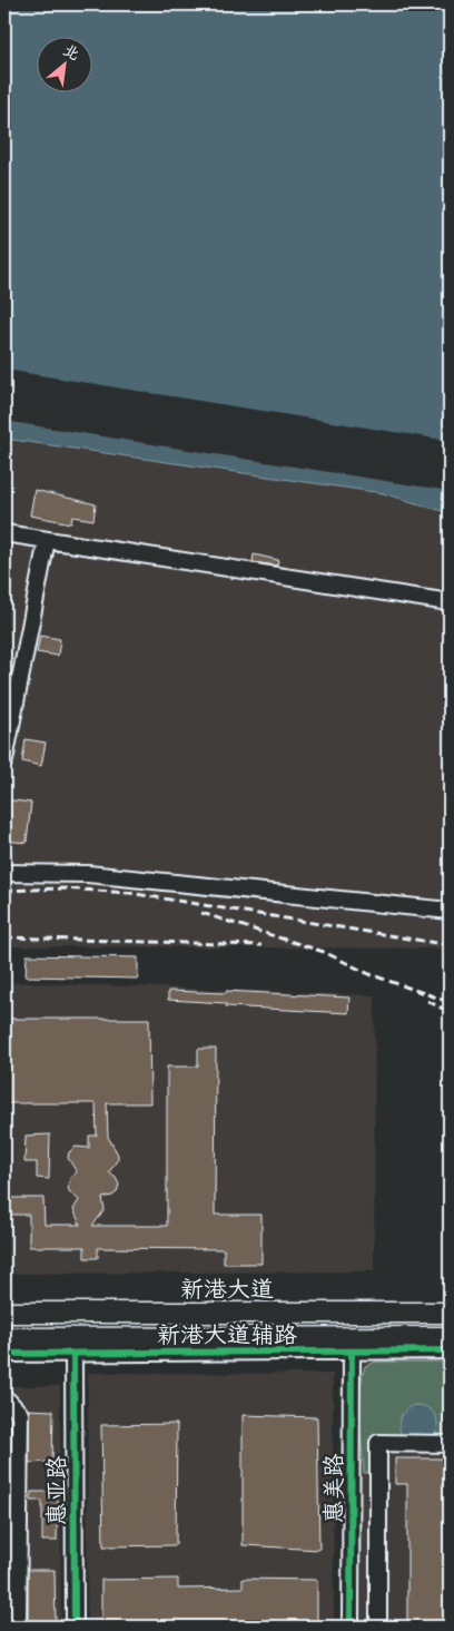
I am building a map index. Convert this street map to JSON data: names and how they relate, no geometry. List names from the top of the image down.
{
  "streets": {
    "main road": ["新港大道"],
    "street": ["新港大道辅路", "惠美路", "惠亚路"]
  },
  "crossings": [
    ["新港大道辅路", "惠美路"],
    ["新港大道辅路", "惠亚路"]
  ],
  "north": "top right"
}
